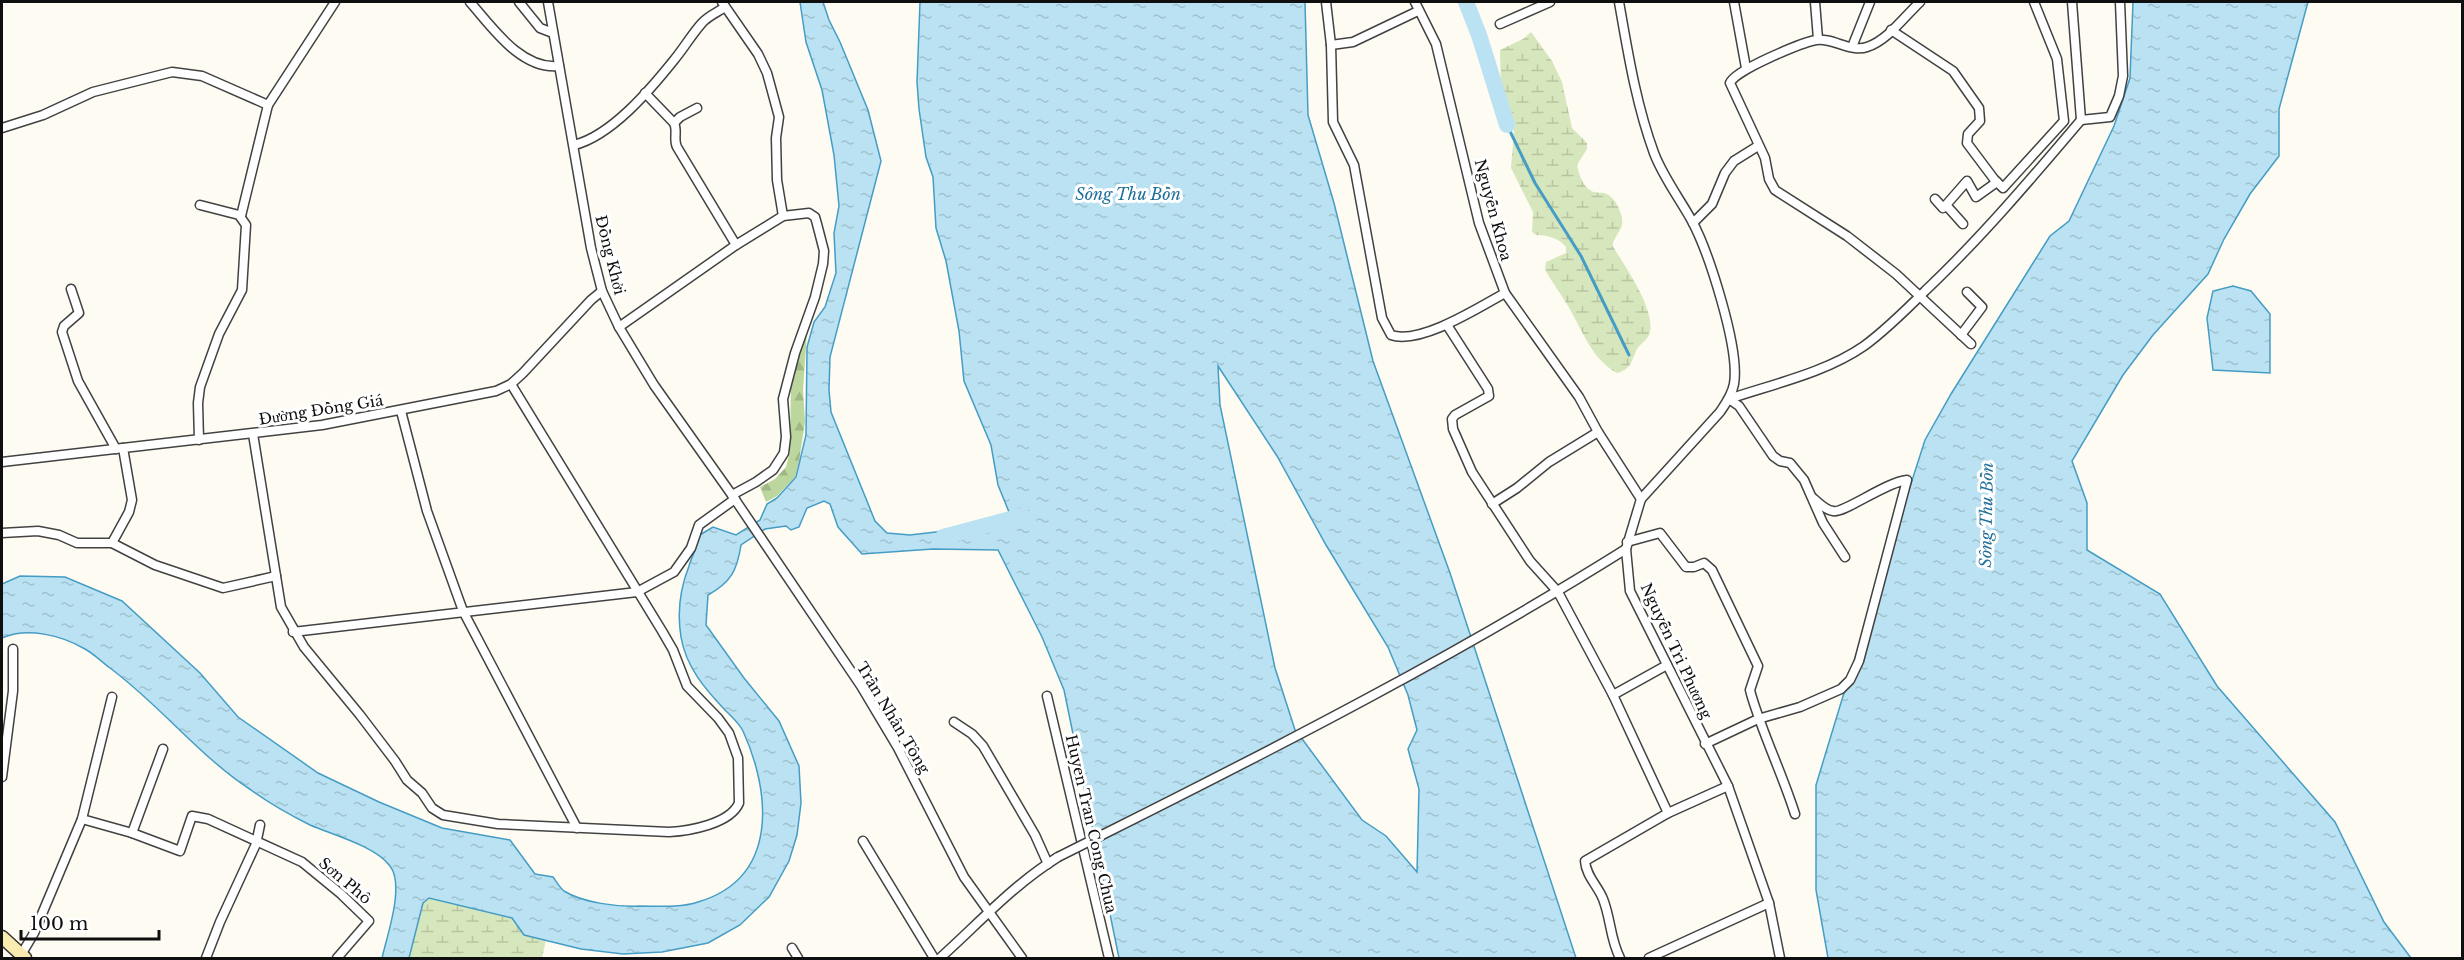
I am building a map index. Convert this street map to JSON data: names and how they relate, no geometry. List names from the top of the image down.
{
  "streets": {
    "street": [
      "Nguyễn Khoa",
      "Đồng Khởi",
      "Đường Đồng Giá",
      "Nguyễn Tri Phương",
      "Trần Nhân Tông",
      "Huyen Tran Cong Chua",
      "Sơn Phô"
    ]
  },
  "crossings": [
    ["Nguyễn Khoa", "Nguyễn Tri Phương"],
    ["Đồng Khởi", "Đường Đồng Giá"],
    ["Đồng Khởi", "Trần Nhân Tông"]
  ],
  "water": ["Sông Thu Bồn"],
  "scale_bar": "100 m"
}
